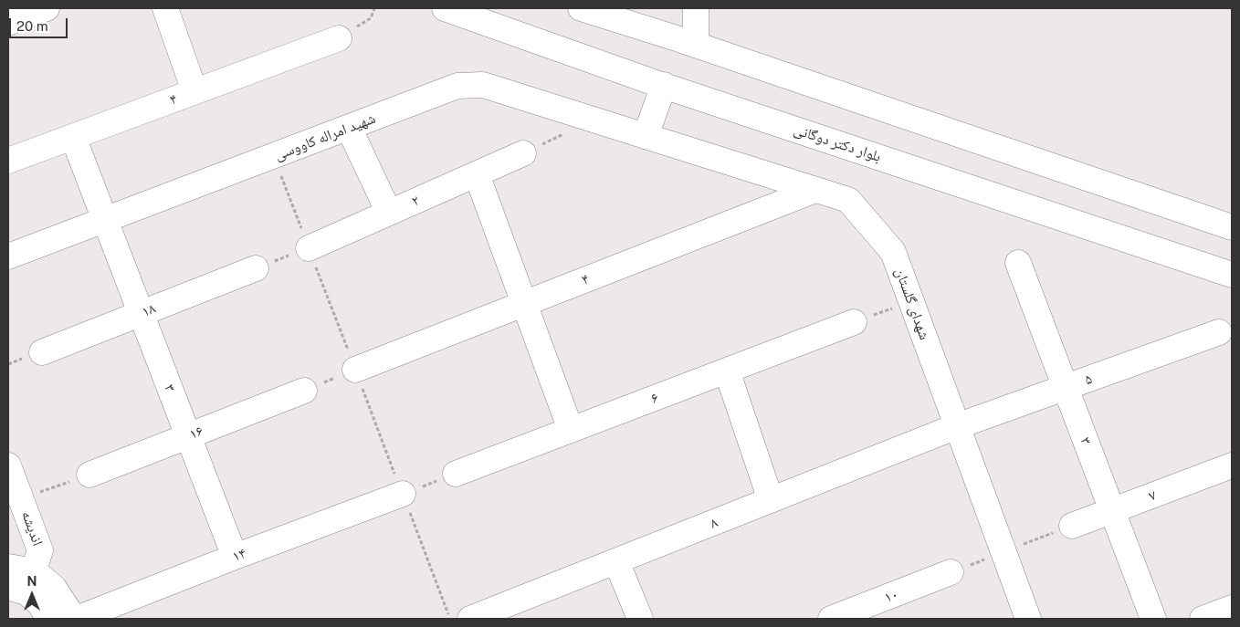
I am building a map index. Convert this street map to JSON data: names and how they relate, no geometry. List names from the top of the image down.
{
  "streets": {
    "street": [
      "۴",
      "شهید امراله کاووسی",
      "بلوار دکتر دوگانی",
      "۲",
      "شهدای گلستان",
      "۱۸",
      "۵",
      "۳",
      "۶",
      "۱۶",
      "۷",
      "۸",
      "اندیشه",
      "۱۴",
      "۱۰"
    ]
  },
  "crossings": [
    ["۴", "شهدای گلستان"],
    ["شهید امراله کاووسی", "شهدای گلستان"],
    ["شهید امراله کاووسی", "۳"],
    ["شهدای گلستان", "۵"],
    ["شهدای گلستان", "۸"],
    ["۱۸", "۳"],
    ["۵", "۳"],
    ["۵", "۸"],
    ["۳", "۱۶"],
    ["۳", "۷"],
    ["۳", "۱۴"]
  ],
  "scale_bar": "20 m",
  "north": "top"
}
